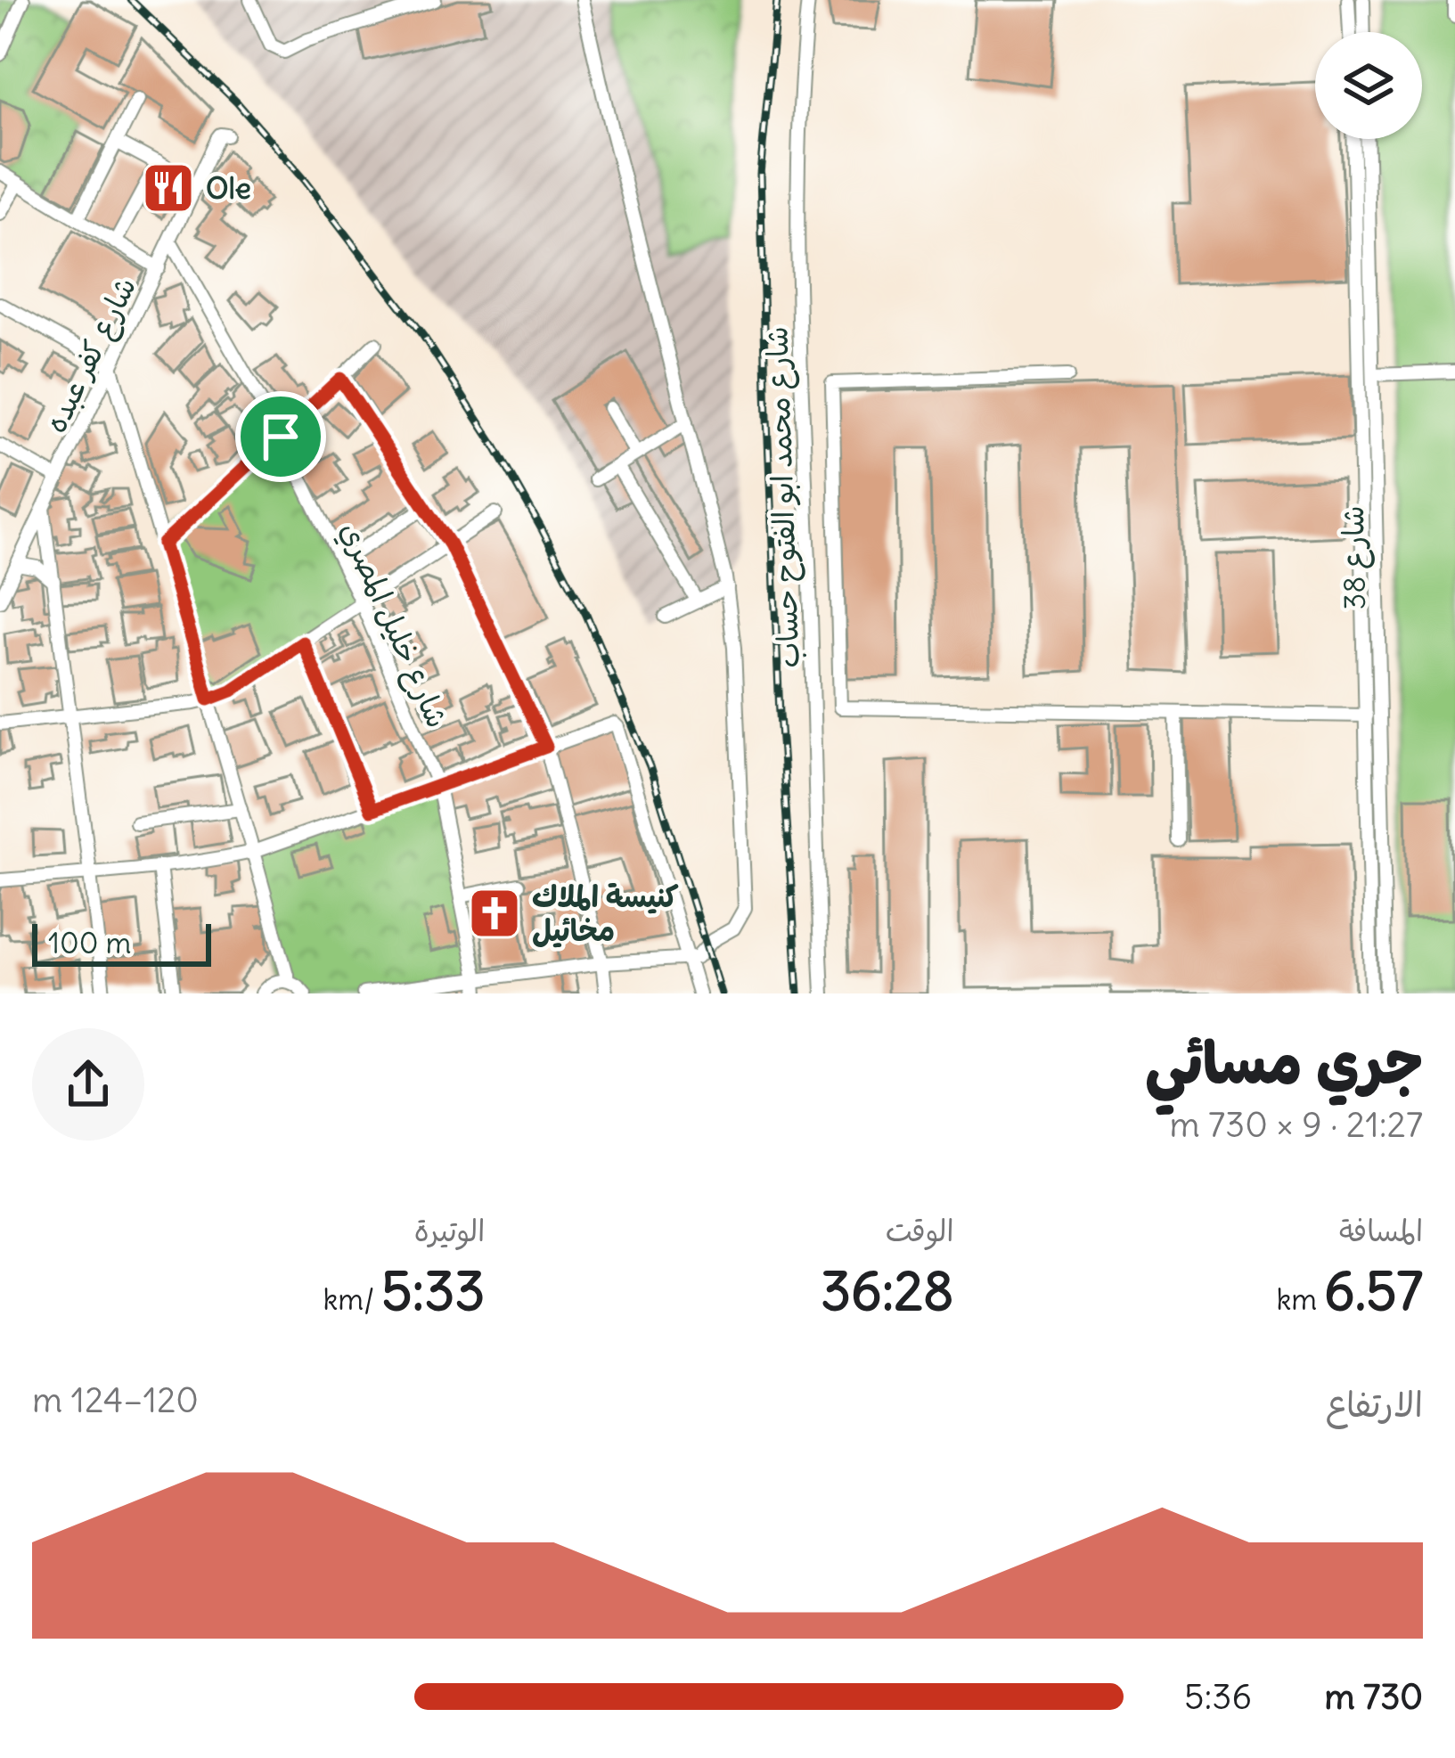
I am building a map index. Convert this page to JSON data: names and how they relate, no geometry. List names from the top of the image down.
{
  "streets": {
    "street": [
      "شارع كفر عبده",
      "شارع محمد ابو الفتوح حساب",
      "شارع 38",
      "شارع خليل المصري"
    ]
  },
  "crossings": [
    ["شارع كفر عبده", "شارع خليل المصري"]
  ],
  "places": {
    "restaurant": ["Ole"],
    "church": ["كنيسة الملاك مخائيل"]
  },
  "scale_bar": "100 m",
  "page": {
    "scale": "100 m",
    "heading": ["جري مسائي", "21:27 · 9 × 730 m"],
    "stats": [
      ["المسافة", "6.57 km"],
      ["الوقت", "36:28"],
      ["الوتيرة", "5:33 /km"]
    ],
    "chart": ["الارتفاع", "120–124 m"],
    "list": [
      {
        "name": "730 m",
        "note": "5:36"
      }
    ]
  }
}
